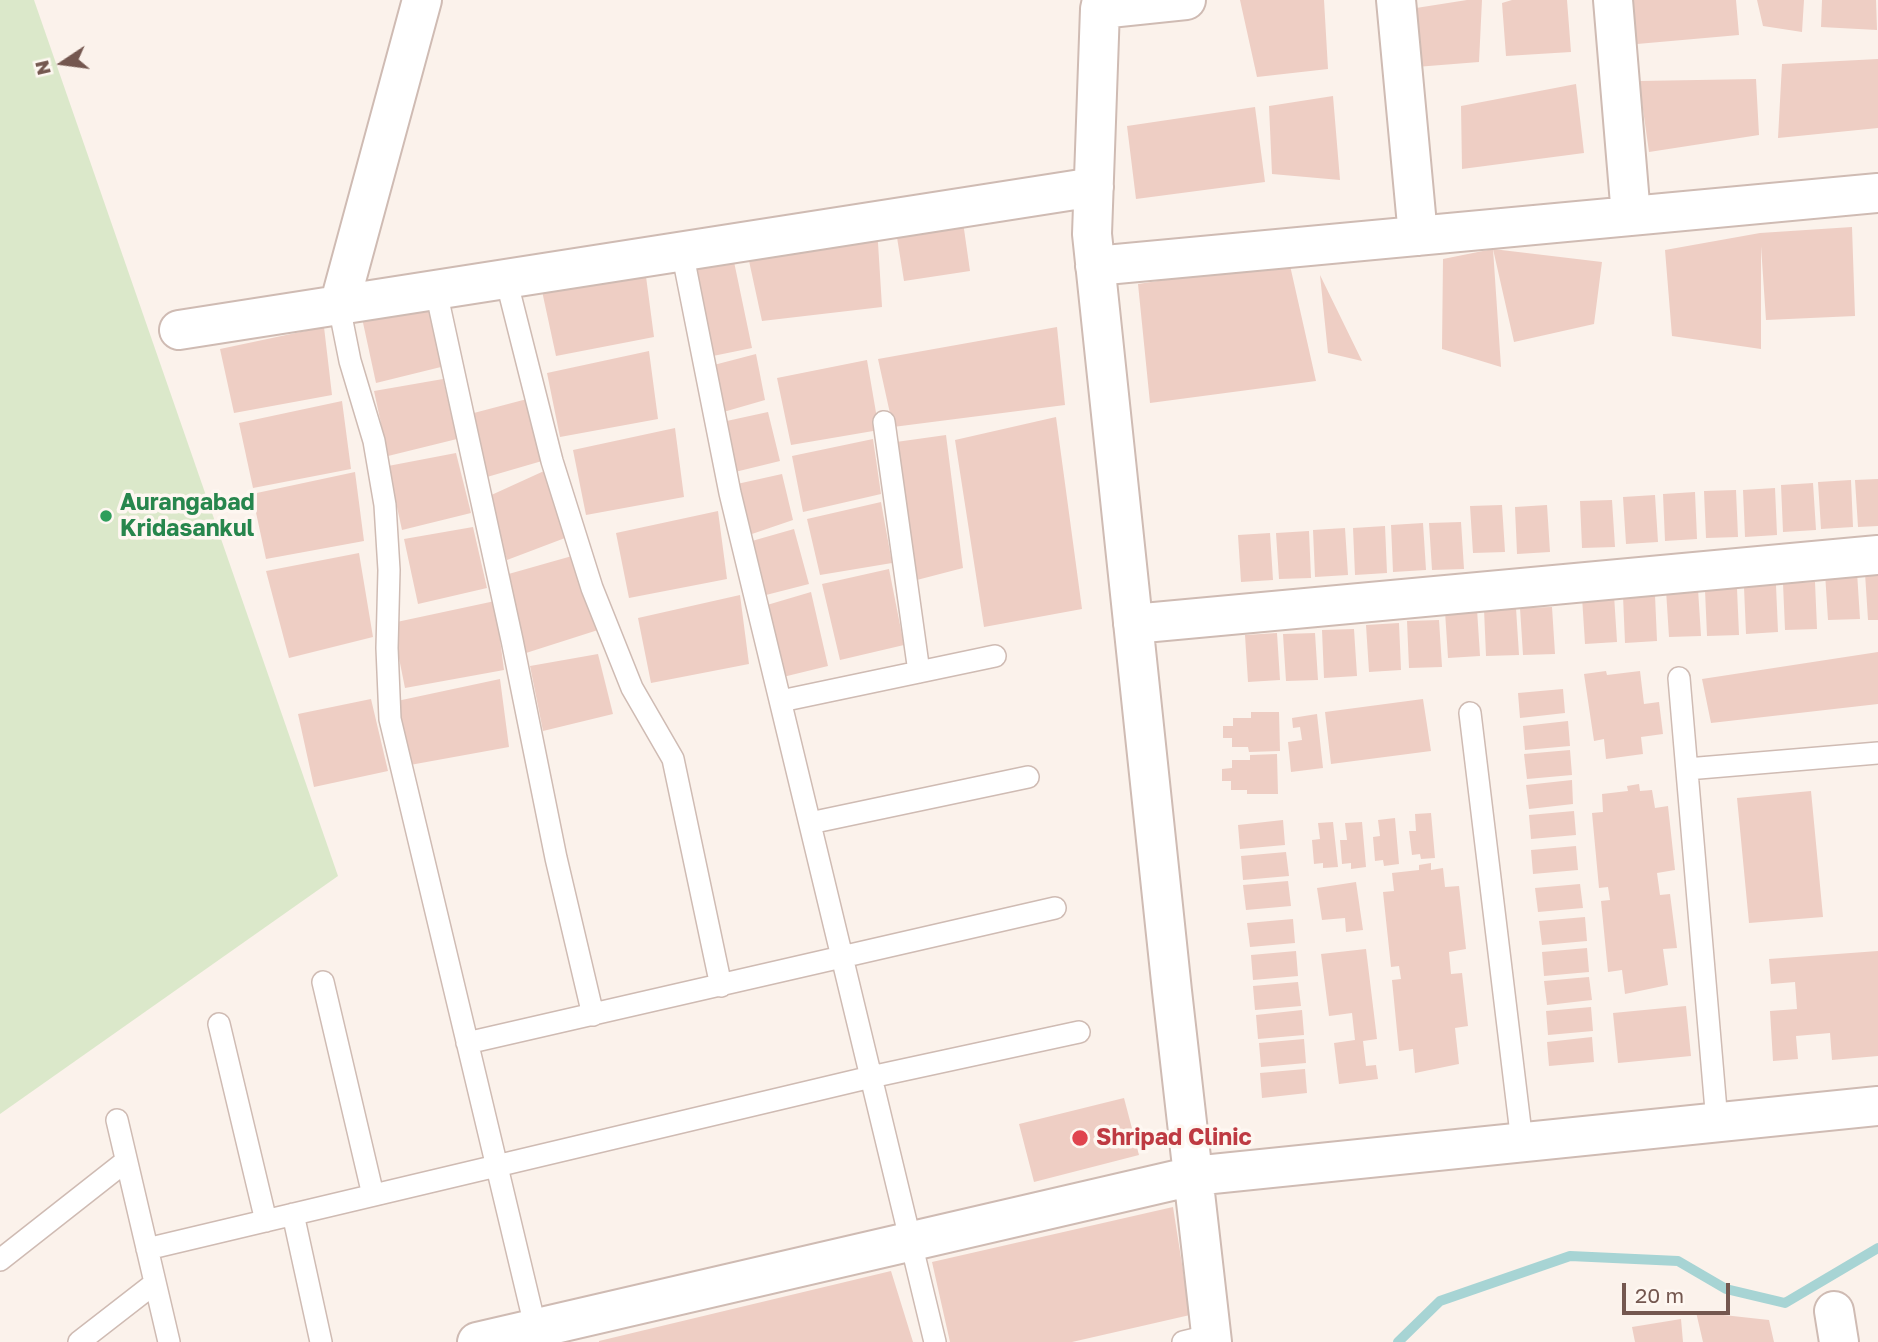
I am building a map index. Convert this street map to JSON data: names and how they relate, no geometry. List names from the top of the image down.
{
  "places": ["Aurangabad Kridasankul", "Shripad Clinic"],
  "scale_bar": "20 m",
  "north": "left"
}
